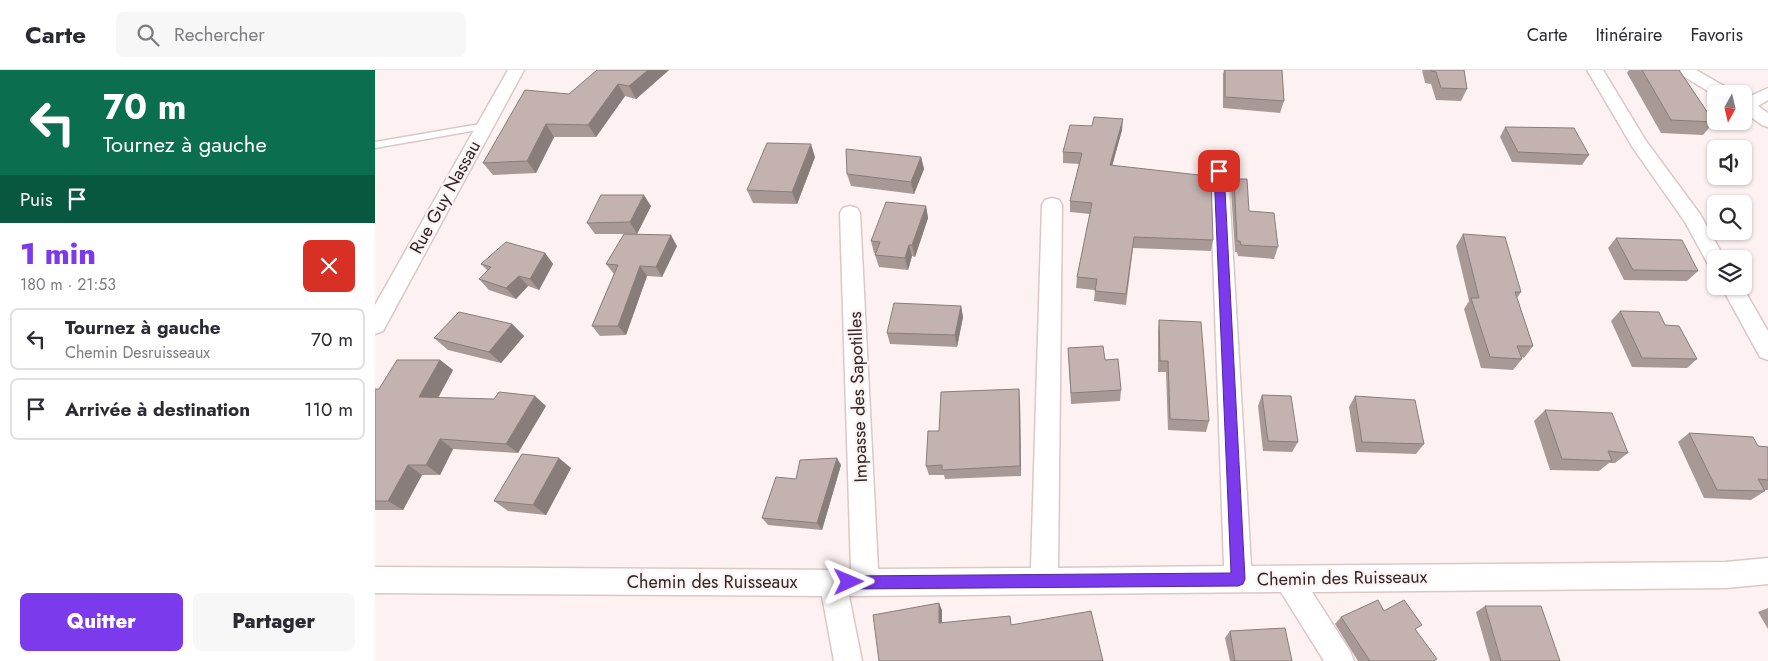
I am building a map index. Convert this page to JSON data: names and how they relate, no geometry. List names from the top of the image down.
{
  "streets": {
    "street": ["Rue Guy Nassau", "Impasse des Sapotilles", "Chemin des Ruisseaux"]
  },
  "crossings": [
    ["Impasse des Sapotilles", "Chemin des Ruisseaux"]
  ],
  "north": "bottom",
  "page": {
    "header": "Carte",
    "search": "Rechercher",
    "nav": ["Carte", "Itinéraire", "Favoris"],
    "turn": ["70 m", "Tournez à gauche"],
    "then": "Puis",
    "heading": ["1 min", "180 m · 21:53"],
    "list": [
      {
        "name": "Tournez à gauche",
        "note": "Chemin Desruisseaux",
        "value": "70 m"
      },
      {
        "name": "Arrivée à destination",
        "value": "110 m"
      }
    ],
    "buttons": ["Quitter", "Partager"]
  }
}
